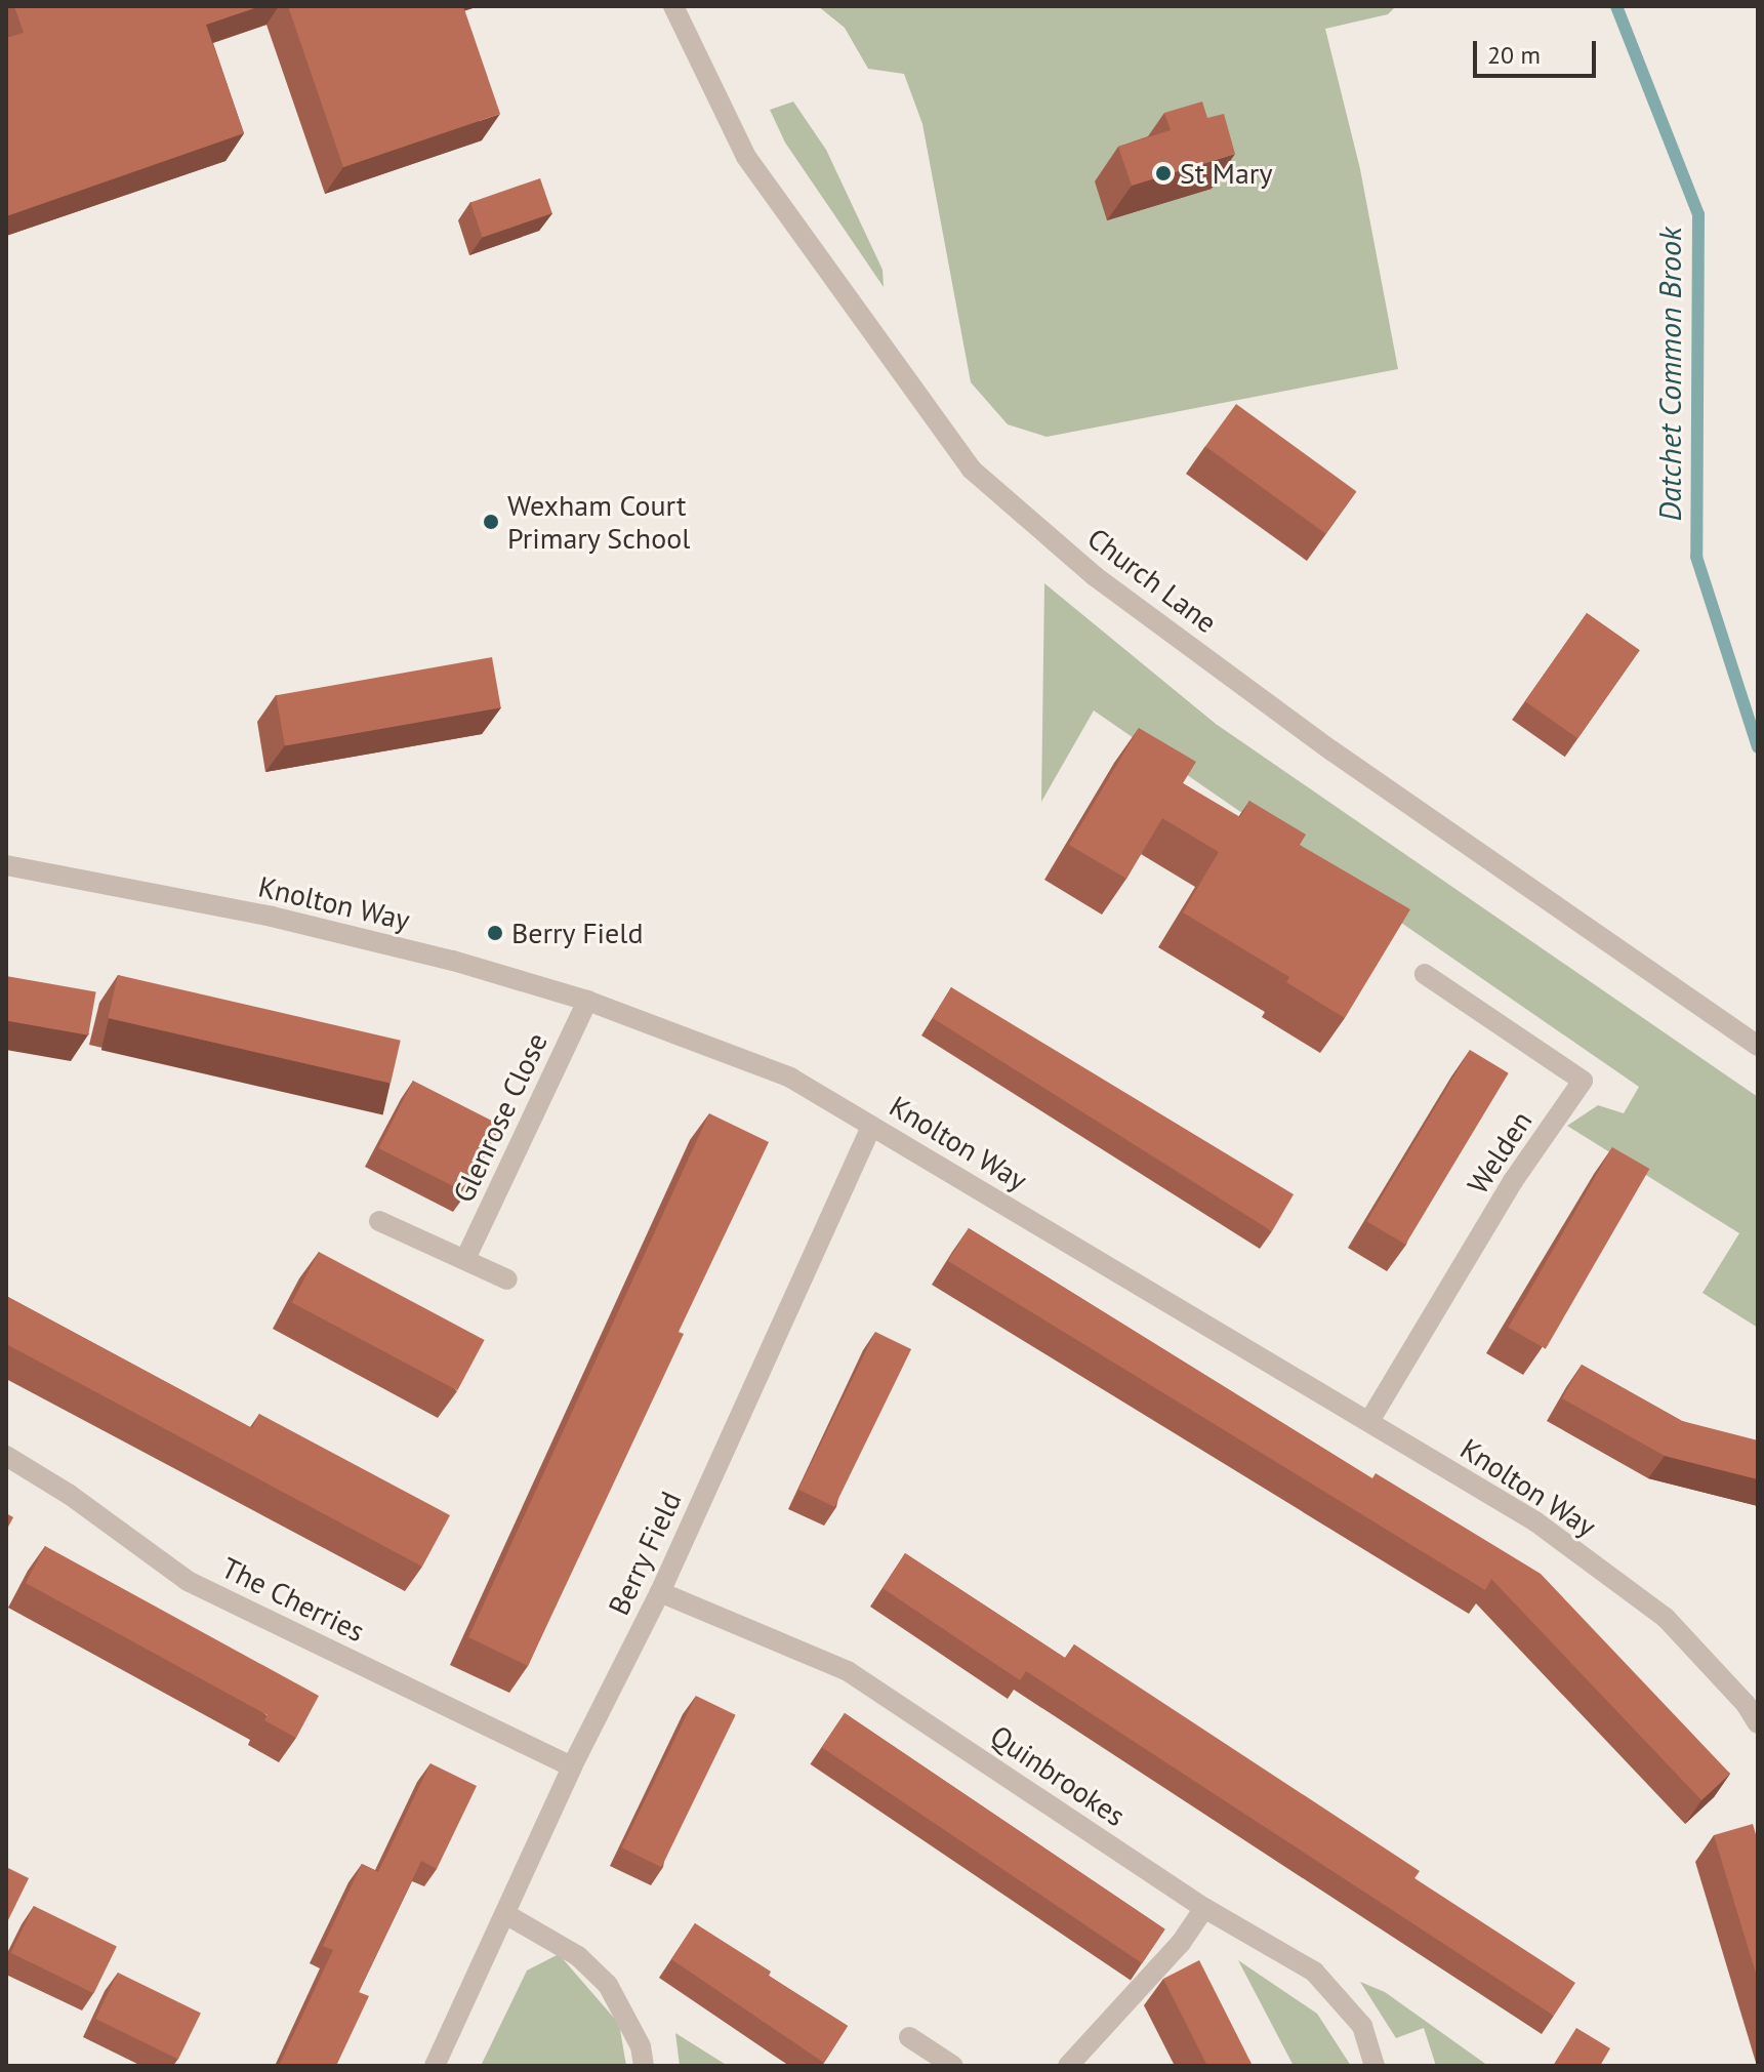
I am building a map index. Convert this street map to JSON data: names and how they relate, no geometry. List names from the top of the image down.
{
  "streets": {
    "street": [
      "Church Lane",
      "Knolton Way",
      "Glenrose Close",
      "Welden",
      "Berry Field",
      "The Cherries",
      "Quinbrookes"
    ]
  },
  "crossings": [
    ["Knolton Way", "Glenrose Close"],
    ["Knolton Way", "Welden"],
    ["Knolton Way", "Berry Field"],
    ["Berry Field", "The Cherries"],
    ["Berry Field", "Quinbrookes"]
  ],
  "water": ["Datchet Common Brook"],
  "places": ["St Mary", "Wexham Court Primary School", "Berry Field"],
  "scale_bar": "20 m"
}
